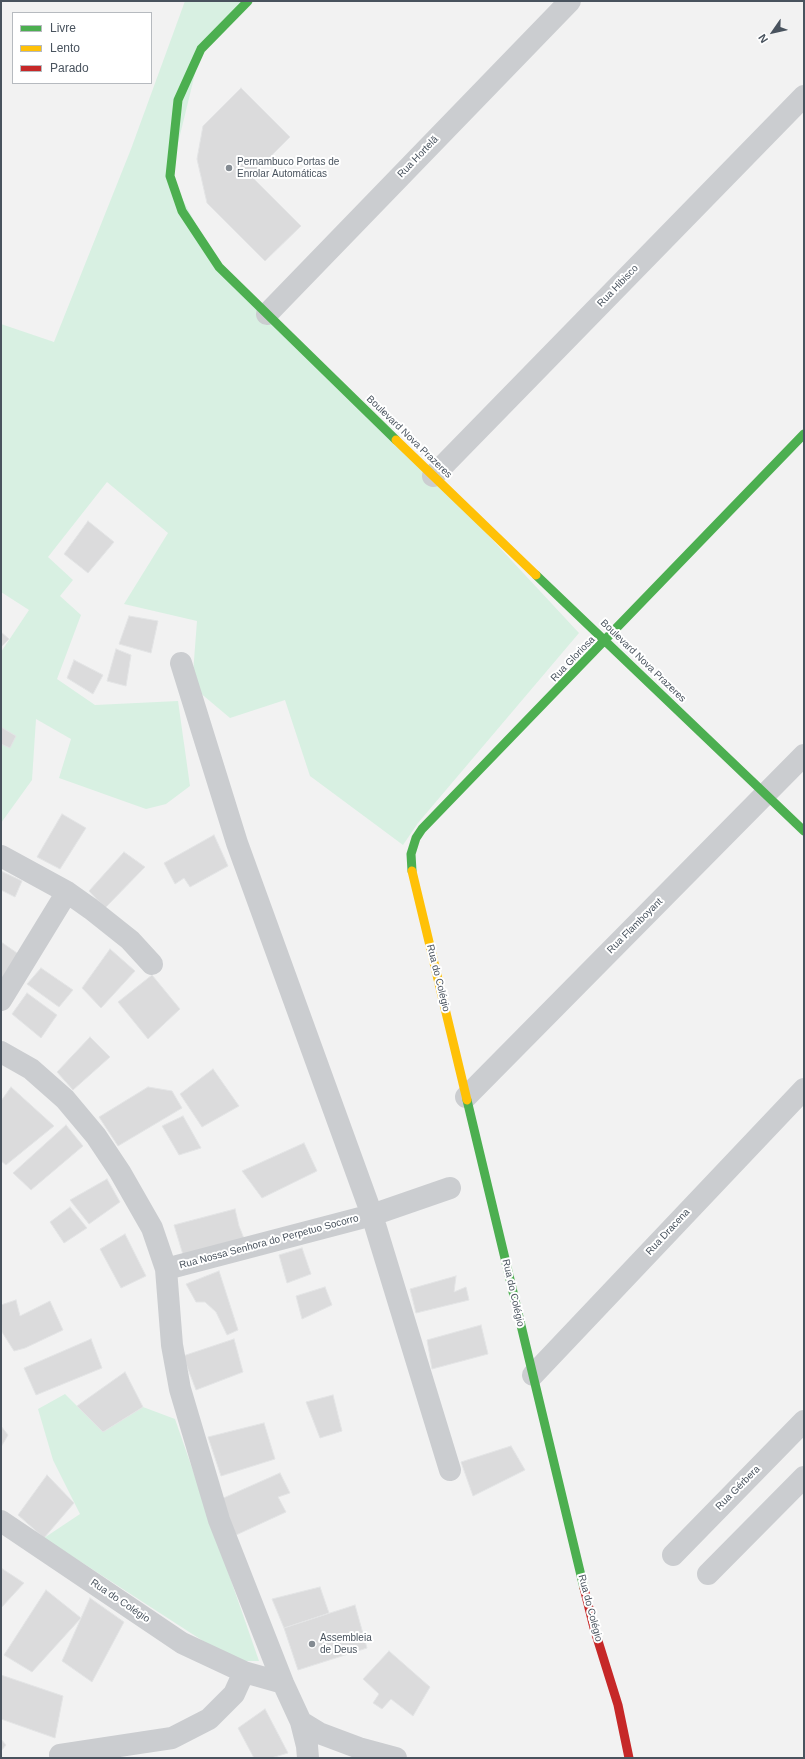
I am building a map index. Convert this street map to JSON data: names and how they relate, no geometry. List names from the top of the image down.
{
  "streets": {
    "street": [
      "Rua Hortelã",
      "Rua Hibisco",
      "Boulevard Nova Prazeres",
      "Rua Gloriosa",
      "Rua Flamboyant",
      "Rua do Colégio",
      "Rua Dracena",
      "Rua Nossa Senhora do Perpetuo Socorro",
      "Rua Gérbera"
    ]
  },
  "crossings": [
    ["Rua Hortelã", "Boulevard Nova Prazeres"],
    ["Rua Hibisco", "Boulevard Nova Prazeres"],
    ["Boulevard Nova Prazeres", "Rua Gloriosa"],
    ["Boulevard Nova Prazeres", "Rua Flamboyant"],
    ["Rua Gloriosa", "Rua do Colégio"],
    ["Rua Flamboyant", "Rua do Colégio"],
    ["Rua do Colégio", "Rua Dracena"],
    ["Rua do Colégio", "Rua Nossa Senhora do Perpetuo Socorro"]
  ],
  "places": ["Pernambuco Portas de Enrolar Automáticas", "Assembleia de Deus"],
  "legend": ["Livre", "Lento", "Parado"],
  "north": "bottom left"
}
